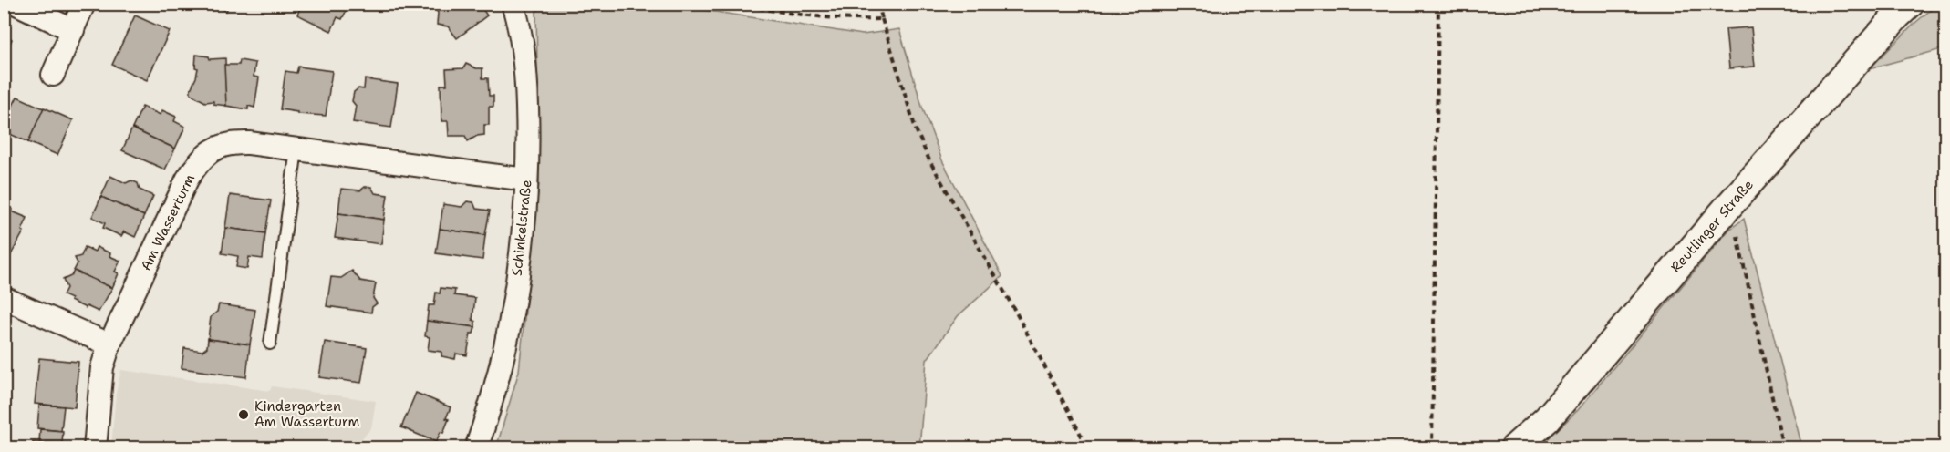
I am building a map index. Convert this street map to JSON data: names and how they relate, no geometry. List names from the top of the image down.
{
  "streets": {
    "street": ["Am Wasserturm", "Reutlinger Straße", "Schinkelstraße"]
  },
  "crossings": [
    ["Am Wasserturm", "Schinkelstraße"]
  ],
  "places": ["Kindergarten Am Wasserturm"]
}
